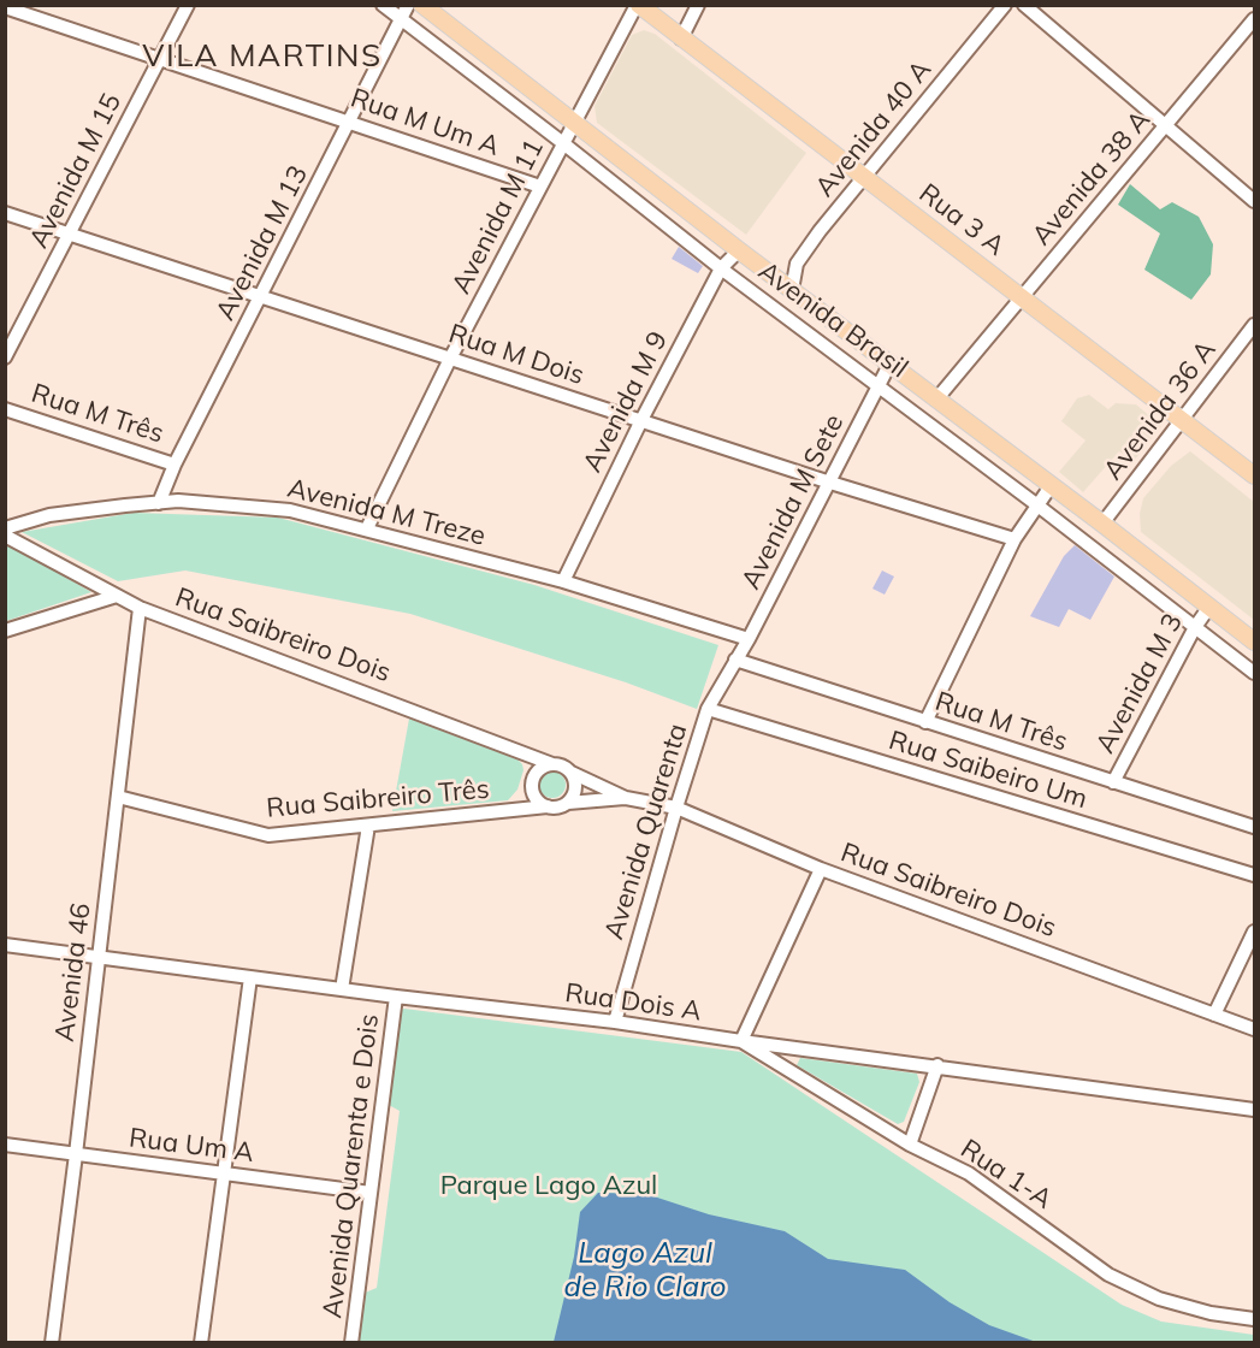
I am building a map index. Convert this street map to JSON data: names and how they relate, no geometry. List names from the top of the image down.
{
  "streets": {
    "main road": ["Rua 3 A", "Avenida Brasil"],
    "street": [
      "Rua M Um A",
      "Avenida 40 A",
      "Avenida M 15",
      "Avenida 38 A",
      "Avenida M 11",
      "Avenida M 13",
      "Rua M Dois",
      "Avenida M 9",
      "Avenida 36 A",
      "Rua M Três",
      "Avenida M Sete",
      "Avenida M Treze",
      "Rua Saibreiro Dois",
      "Avenida M 3",
      "Rua Saibeiro Um",
      "Rua Saibreiro Três",
      "Avenida Quarenta",
      "Avenida 46",
      "Rua Dois A",
      "Rua Um A",
      "Avenida Quarenta e Dois",
      "Rua 1-A"
    ]
  },
  "crossings": [
    ["Rua M Um A", "Avenida M 15"],
    ["Rua M Um A", "Avenida M 11"],
    ["Rua M Um A", "Avenida M 13"],
    ["Avenida 40 A", "Rua 3 A"],
    ["Avenida 40 A", "Avenida Brasil"],
    ["Avenida M 15", "Rua M Dois"],
    ["Avenida 38 A", "Rua 3 A"],
    ["Avenida 38 A", "Avenida Brasil"],
    ["Avenida M 11", "Rua 3 A"],
    ["Avenida M 11", "Avenida Brasil"],
    ["Avenida M 11", "Rua M Dois"],
    ["Avenida M 11", "Avenida M Treze"],
    ["Rua 3 A", "Avenida 36 A"],
    ["Avenida M 13", "Avenida Brasil"],
    ["Avenida M 13", "Rua M Dois"],
    ["Avenida M 13", "Rua M Três"],
    ["Avenida M 13", "Avenida M Treze"],
    ["Avenida Brasil", "Avenida M 9"],
    ["Avenida Brasil", "Avenida 36 A"],
    ["Avenida Brasil", "Avenida M Sete"],
    ["Avenida Brasil", "Avenida M 3"],
    ["Rua M Dois", "Avenida M 9"],
    ["Rua M Dois", "Avenida M Sete"],
    ["Avenida M 9", "Avenida M Treze"],
    ["Rua M Três", "Avenida M Sete"],
    ["Rua M Três", "Avenida M 3"],
    ["Rua M Três", "Avenida Quarenta"],
    ["Avenida M Sete", "Avenida M Treze"],
    ["Avenida M Sete", "Avenida Quarenta"],
    ["Rua Saibreiro Dois", "Rua Saibreiro Três"],
    ["Rua Saibreiro Dois", "Avenida Quarenta"],
    ["Rua Saibreiro Dois", "Avenida 46"],
    ["Rua Saibeiro Um", "Avenida Quarenta"],
    ["Rua Saibreiro Três", "Avenida 46"],
    ["Rua Saibreiro Três", "Avenida Quarenta e Dois"],
    ["Avenida Quarenta", "Rua Dois A"],
    ["Avenida 46", "Rua Dois A"],
    ["Avenida 46", "Rua Um A"],
    ["Rua Dois A", "Avenida Quarenta e Dois"],
    ["Rua Dois A", "Rua 1-A"],
    ["Rua Um A", "Avenida Quarenta e Dois"]
  ],
  "districts": ["VILA MARTINS"],
  "water": ["Lago Azul de Rio Claro"],
  "parks": ["Parque Lago Azul"]
}
